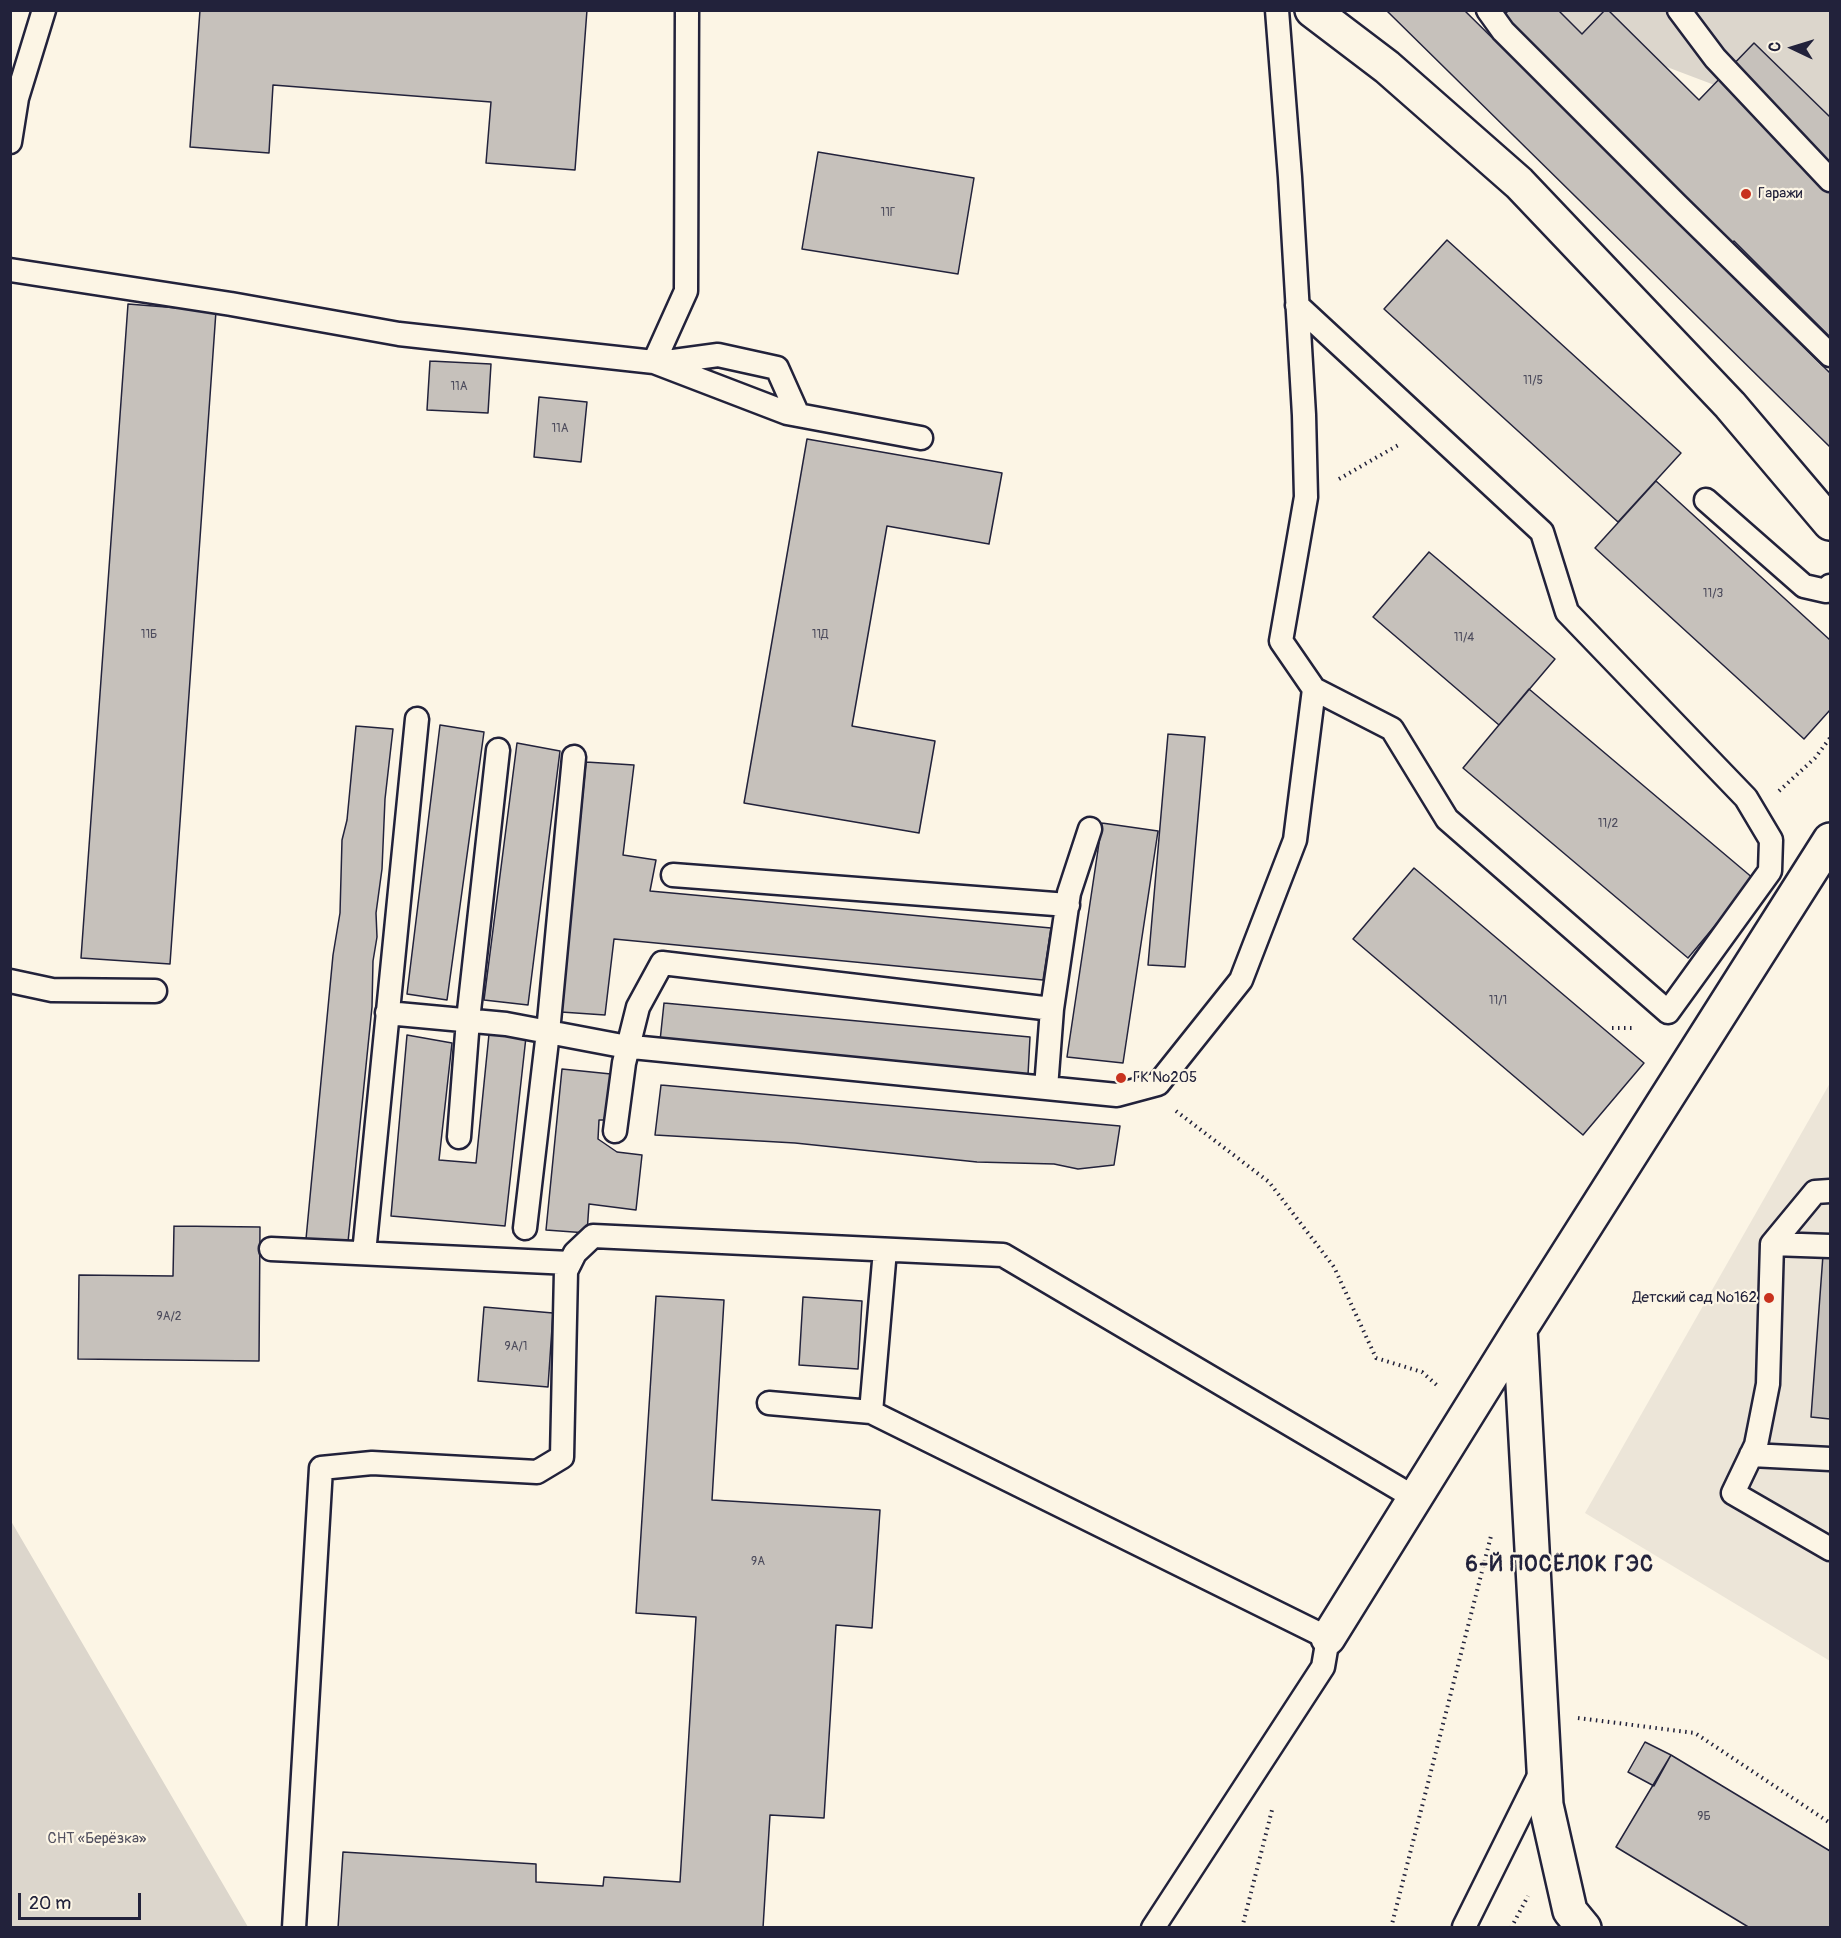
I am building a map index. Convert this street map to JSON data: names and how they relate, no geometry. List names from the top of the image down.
{
  "districts": ["6-Й ПОСЁЛОК ГЭС"],
  "parks": ["СНТ «Берёзка»"],
  "places": ["Гаражи", "ГК №205", "Детский сад №162"],
  "house_numbers": [
    "11Г",
    "11/5",
    "11А",
    "11А",
    "11/3",
    "11Б",
    "11Д",
    "11/4",
    "11/2",
    "11/1",
    "9А/2",
    "9А/1",
    "9А",
    "9Б"
  ],
  "scale_bar": "20 m",
  "north": "left"
}
